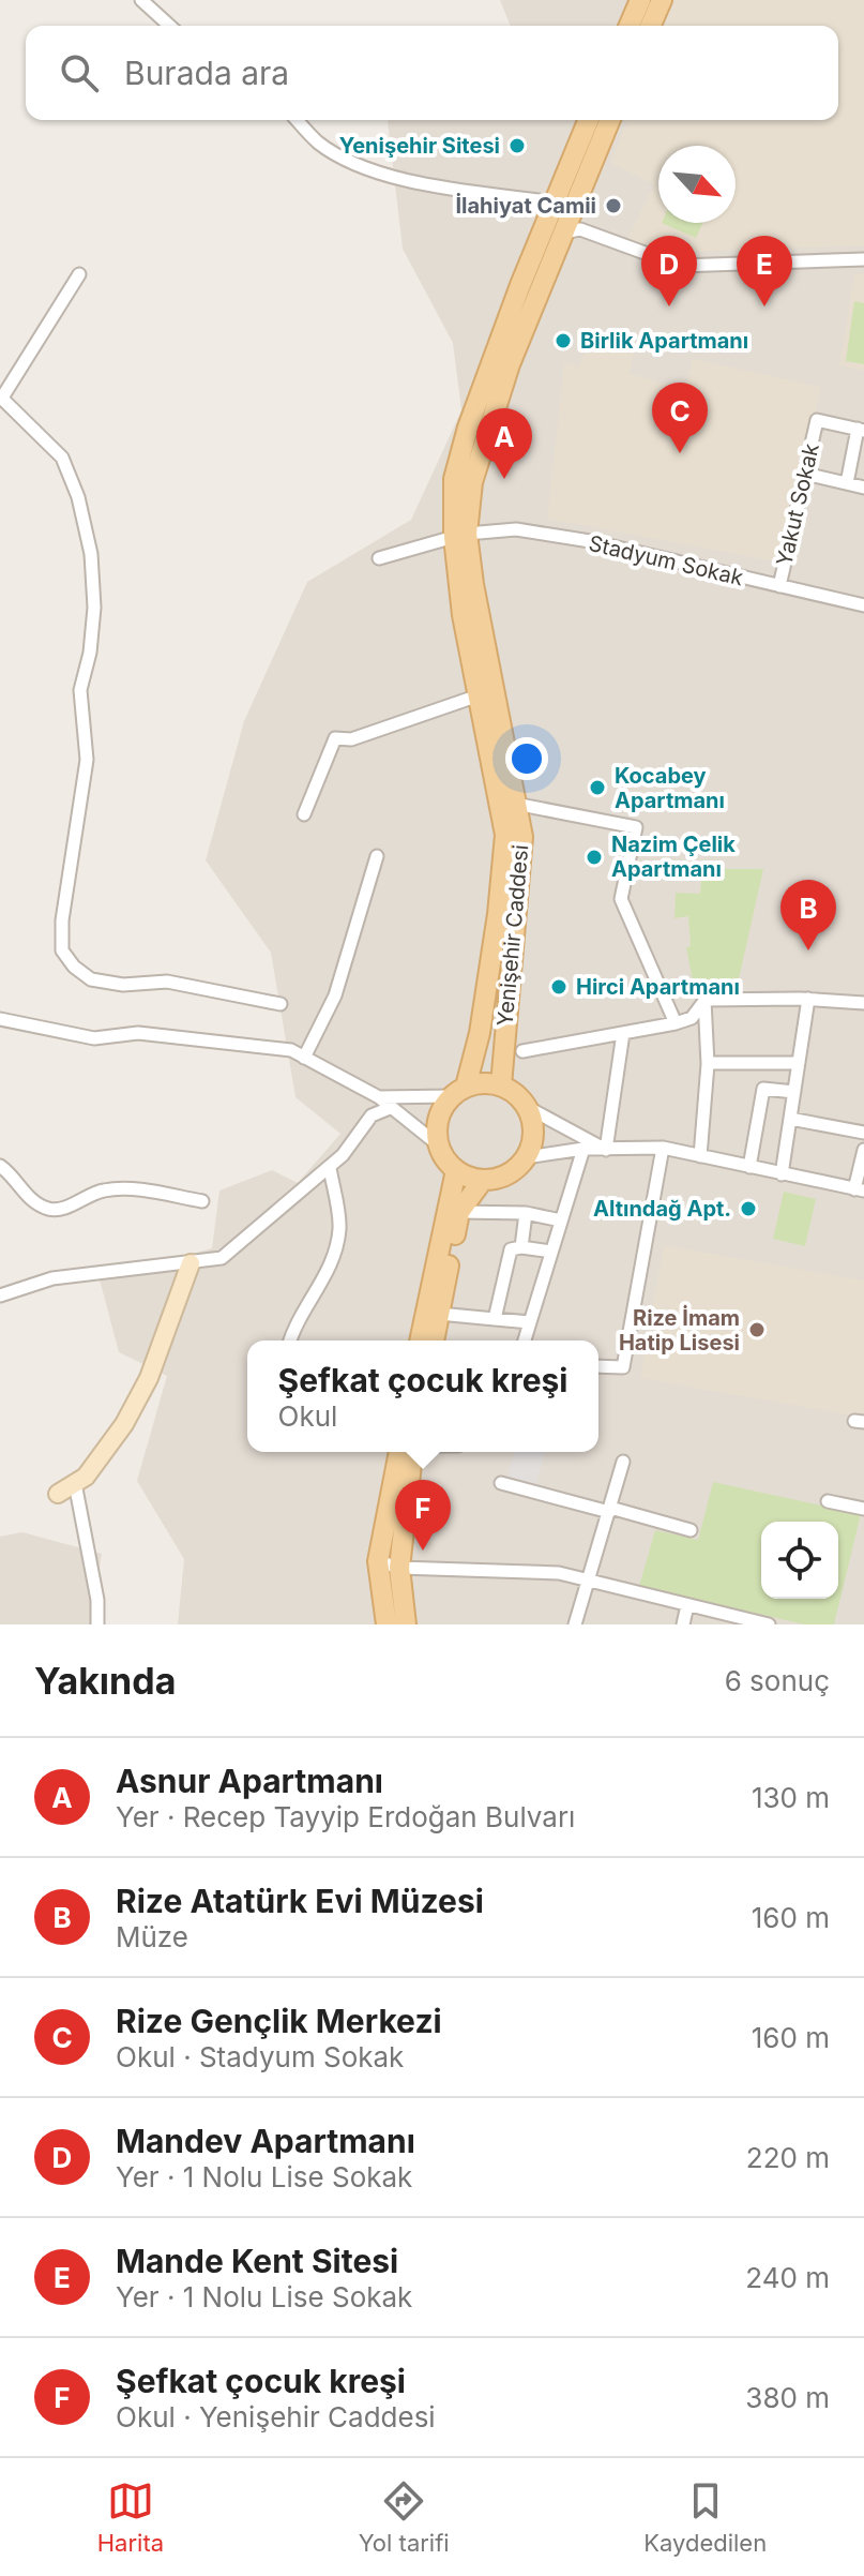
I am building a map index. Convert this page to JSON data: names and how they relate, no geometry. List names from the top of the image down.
{
  "streets": {
    "main road": ["Yenişehir Caddesi"],
    "street": ["Yakut Sokak", "Stadyum Sokak"]
  },
  "crossings": [
    ["Yakut Sokak", "Stadyum Sokak"],
    ["Stadyum Sokak", "Yenişehir Caddesi"]
  ],
  "places": [
    "Yenişehir Sitesi",
    "İlahiyat Camii",
    "Birlik Apartmanı",
    "Kocabey Apartmanı",
    "Nazim Çelik Apartmanı",
    "Hirci Apartmanı",
    "Altındağ Apt.",
    "Rize İmam Hatip Lisesi"
  ],
  "north": "bottom right",
  "page": {
    "search": "Burada ara",
    "pins": [
      "D",
      "E",
      "C",
      "A",
      "B",
      "F"
    ],
    "popup": ["Şefkat çocuk kreşi", "Okul"],
    "heading": ["Yakında", "6 sonuç"],
    "list": [
      {
        "mark": "A",
        "name": "Asnur Apartmanı",
        "note": "Yer · Recep Tayyip Erdoğan Bulvarı",
        "value": "130 m"
      },
      {
        "mark": "B",
        "name": "Rize Atatürk Evi Müzesi",
        "note": "Müze",
        "value": "160 m"
      },
      {
        "mark": "C",
        "name": "Rize Gençlik Merkezi",
        "note": "Okul · Stadyum Sokak",
        "value": "160 m"
      },
      {
        "mark": "D",
        "name": "Mandev Apartmanı",
        "note": "Yer · 1 Nolu Lise Sokak",
        "value": "220 m"
      },
      {
        "mark": "E",
        "name": "Mande Kent Sitesi",
        "note": "Yer · 1 Nolu Lise Sokak",
        "value": "240 m"
      },
      {
        "mark": "F",
        "name": "Şefkat çocuk kreşi",
        "note": "Okul · Yenişehir Caddesi",
        "value": "380 m"
      }
    ],
    "nav": ["Harita", "Yol tarifi", "Kaydedilen"]
  }
}
